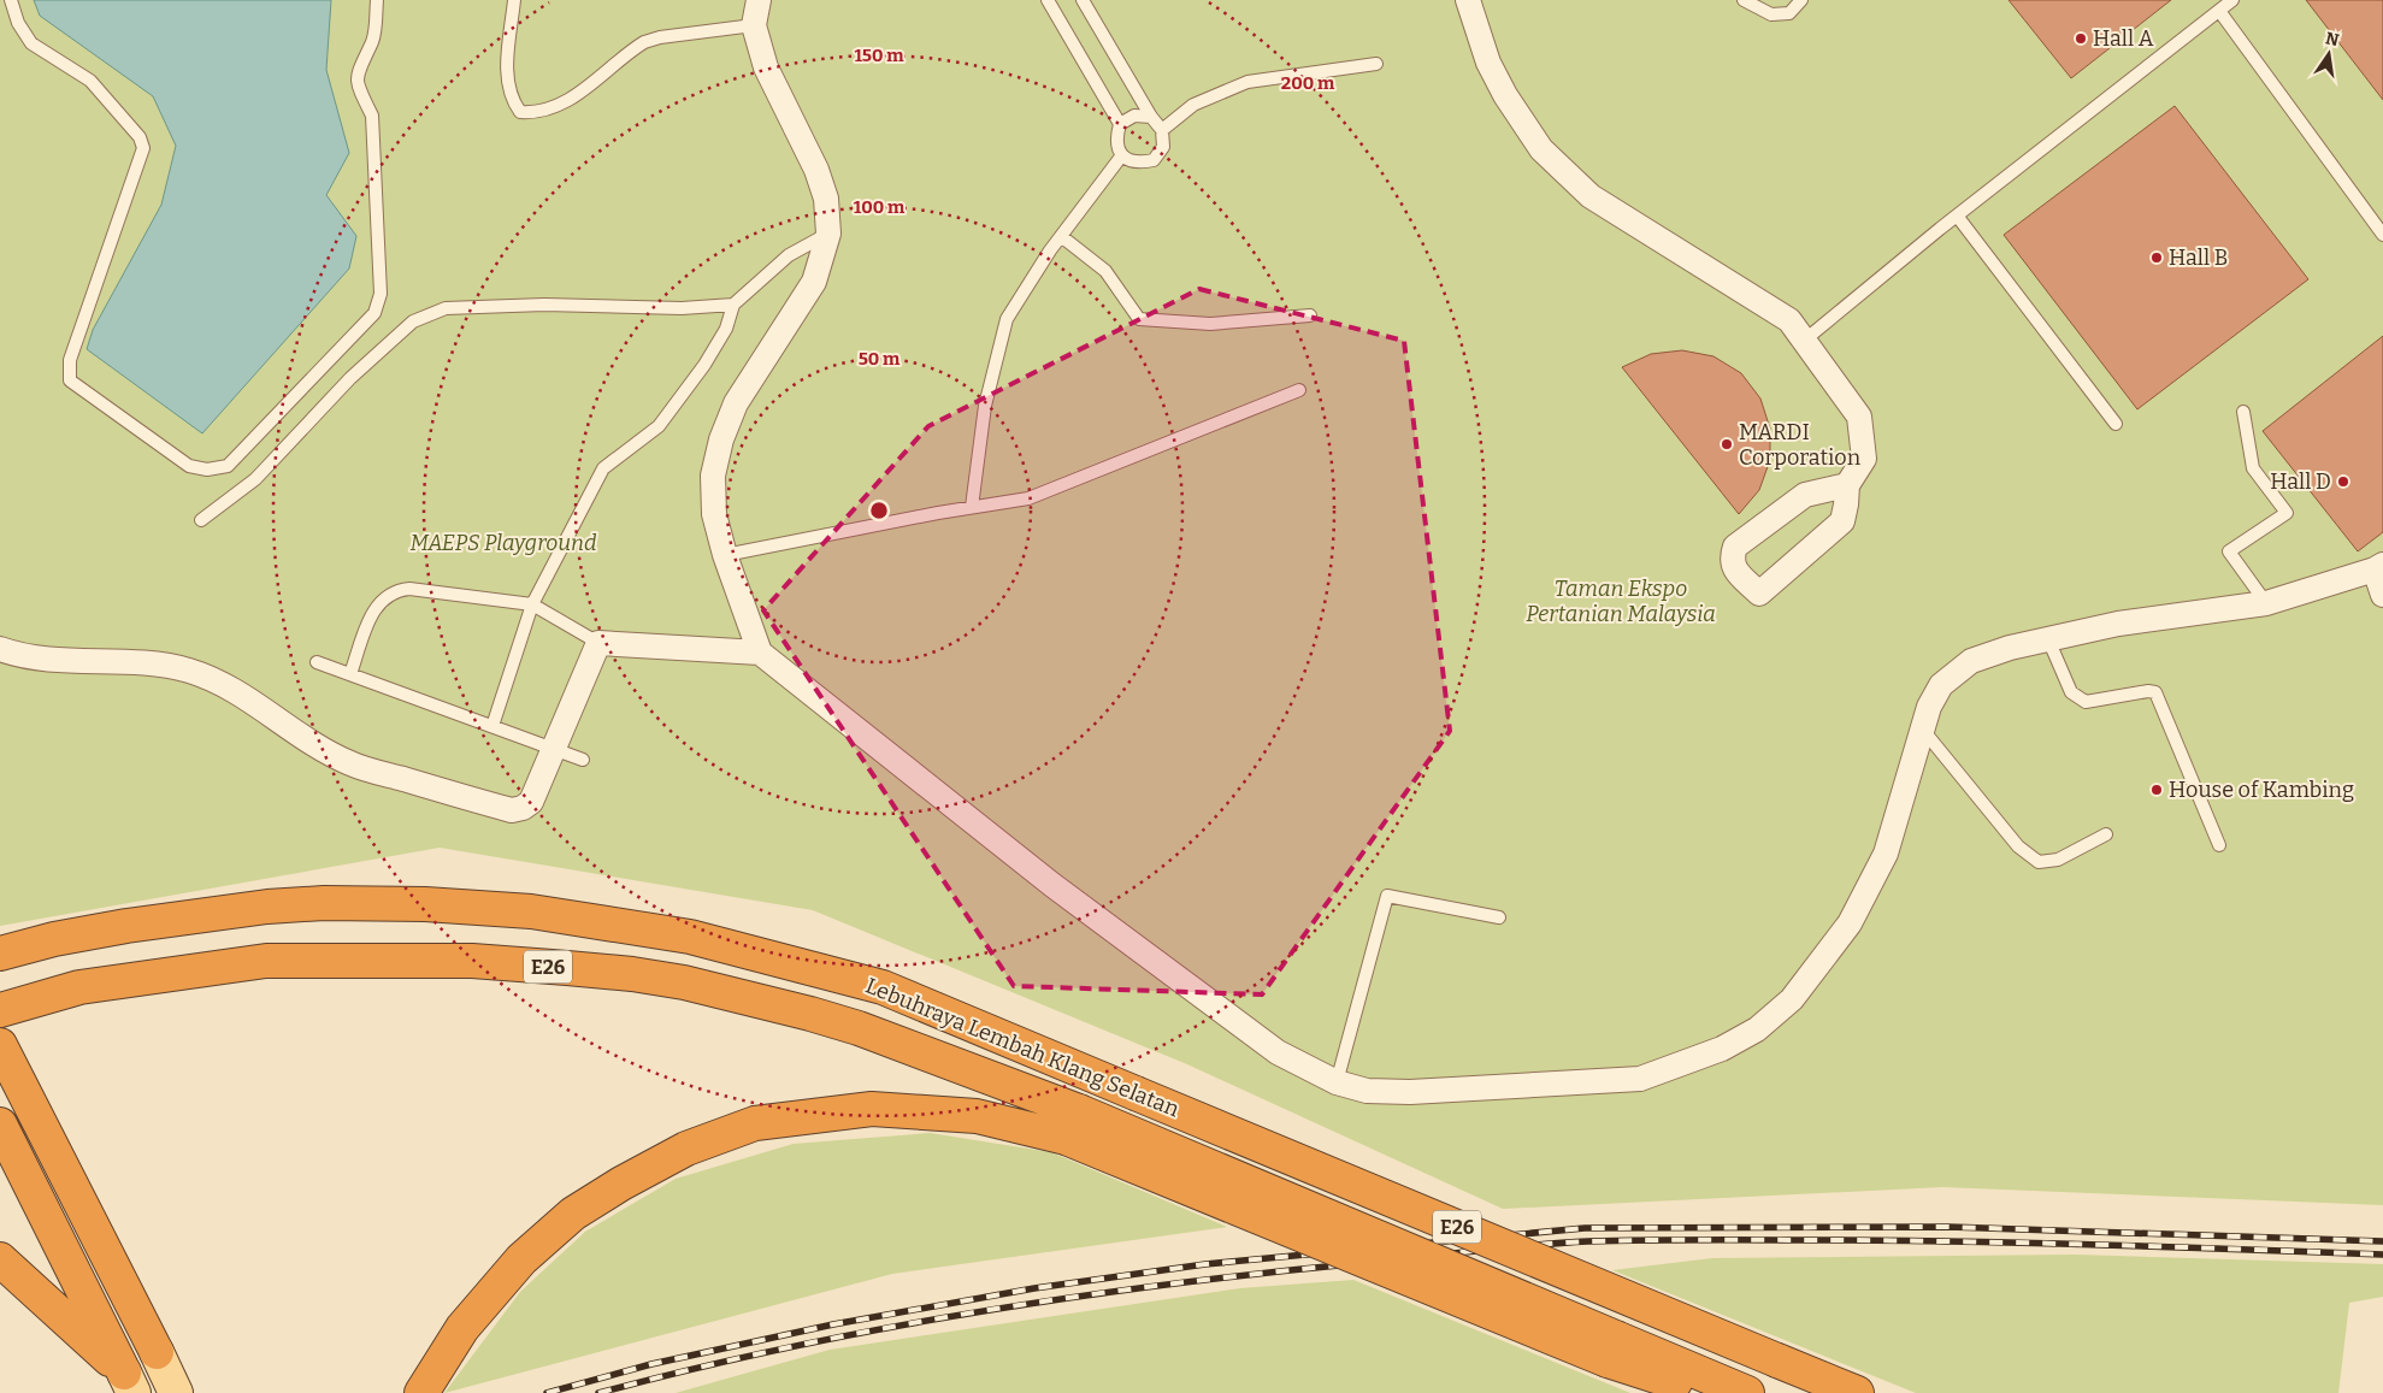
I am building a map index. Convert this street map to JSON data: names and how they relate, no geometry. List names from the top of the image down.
{
  "streets": {
    "highway": ["E26", "Lebuhraya Lembah Klang Selatan"]
  },
  "parks": ["MAEPS Playground", "Taman Ekspo Pertanian Malaysia"],
  "places": [
    "Hall A",
    "Hall B",
    "MARDI Corporation",
    "Hall D",
    "House of Kambing"
  ],
  "north": "top",
  "rings": [
    "150 m",
    "200 m",
    "100 m",
    "50 m"
  ]
}
